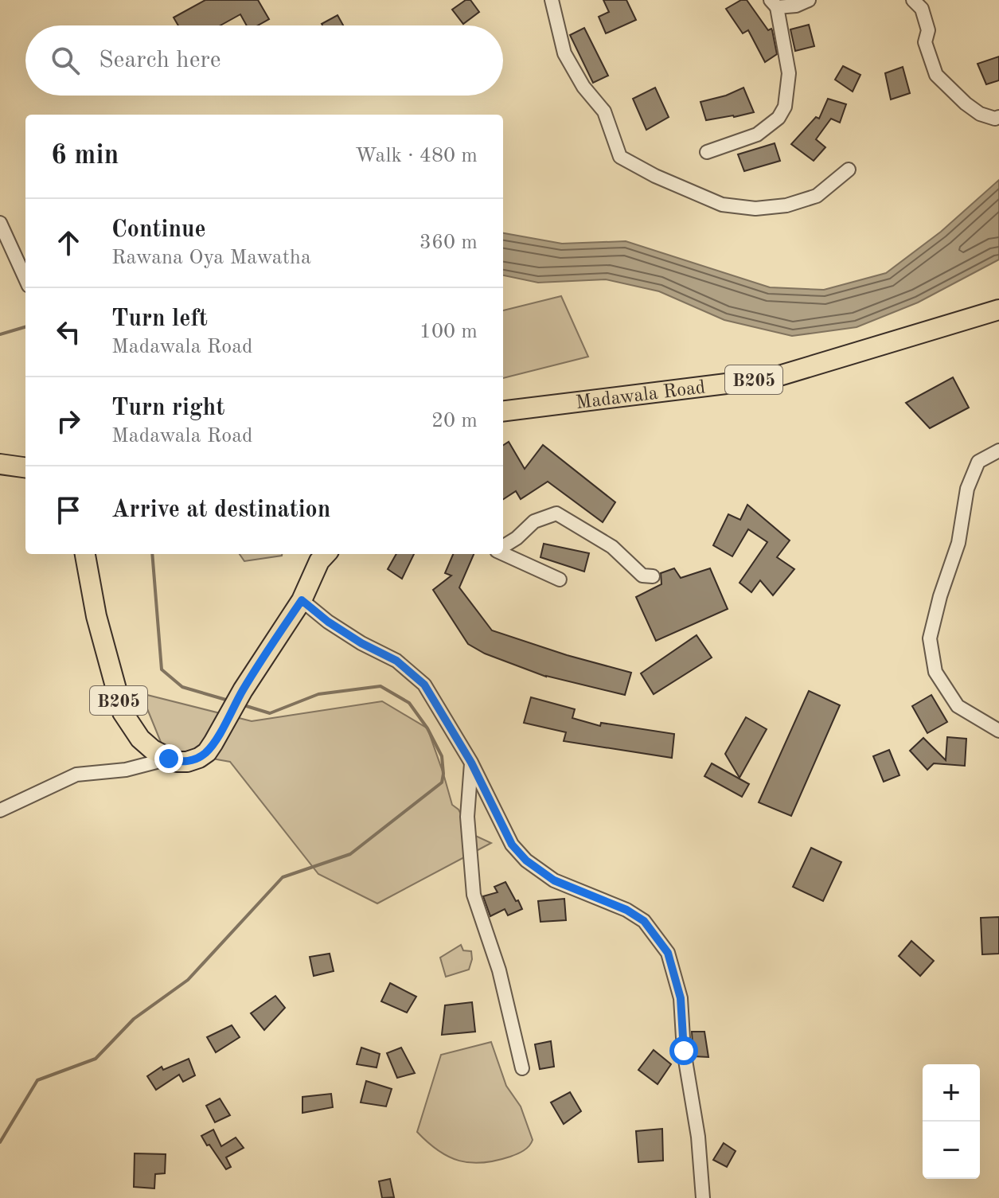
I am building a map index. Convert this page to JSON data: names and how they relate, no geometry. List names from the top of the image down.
{
  "streets": {
    "main road": ["B205", "Madawala Road"]
  },
  "page": {
    "search": "Search here",
    "heading": ["6 min", "Walk · 480 m"],
    "list": [
      ["Continue", "Rawana Oya Mawatha", "360 m"],
      ["Turn left", "Madawala Road", "100 m"],
      ["Turn right", "Madawala Road", "20 m"],
      "Arrive at destination"
    ],
    "map_buttons": ["+", "−"]
  }
}
